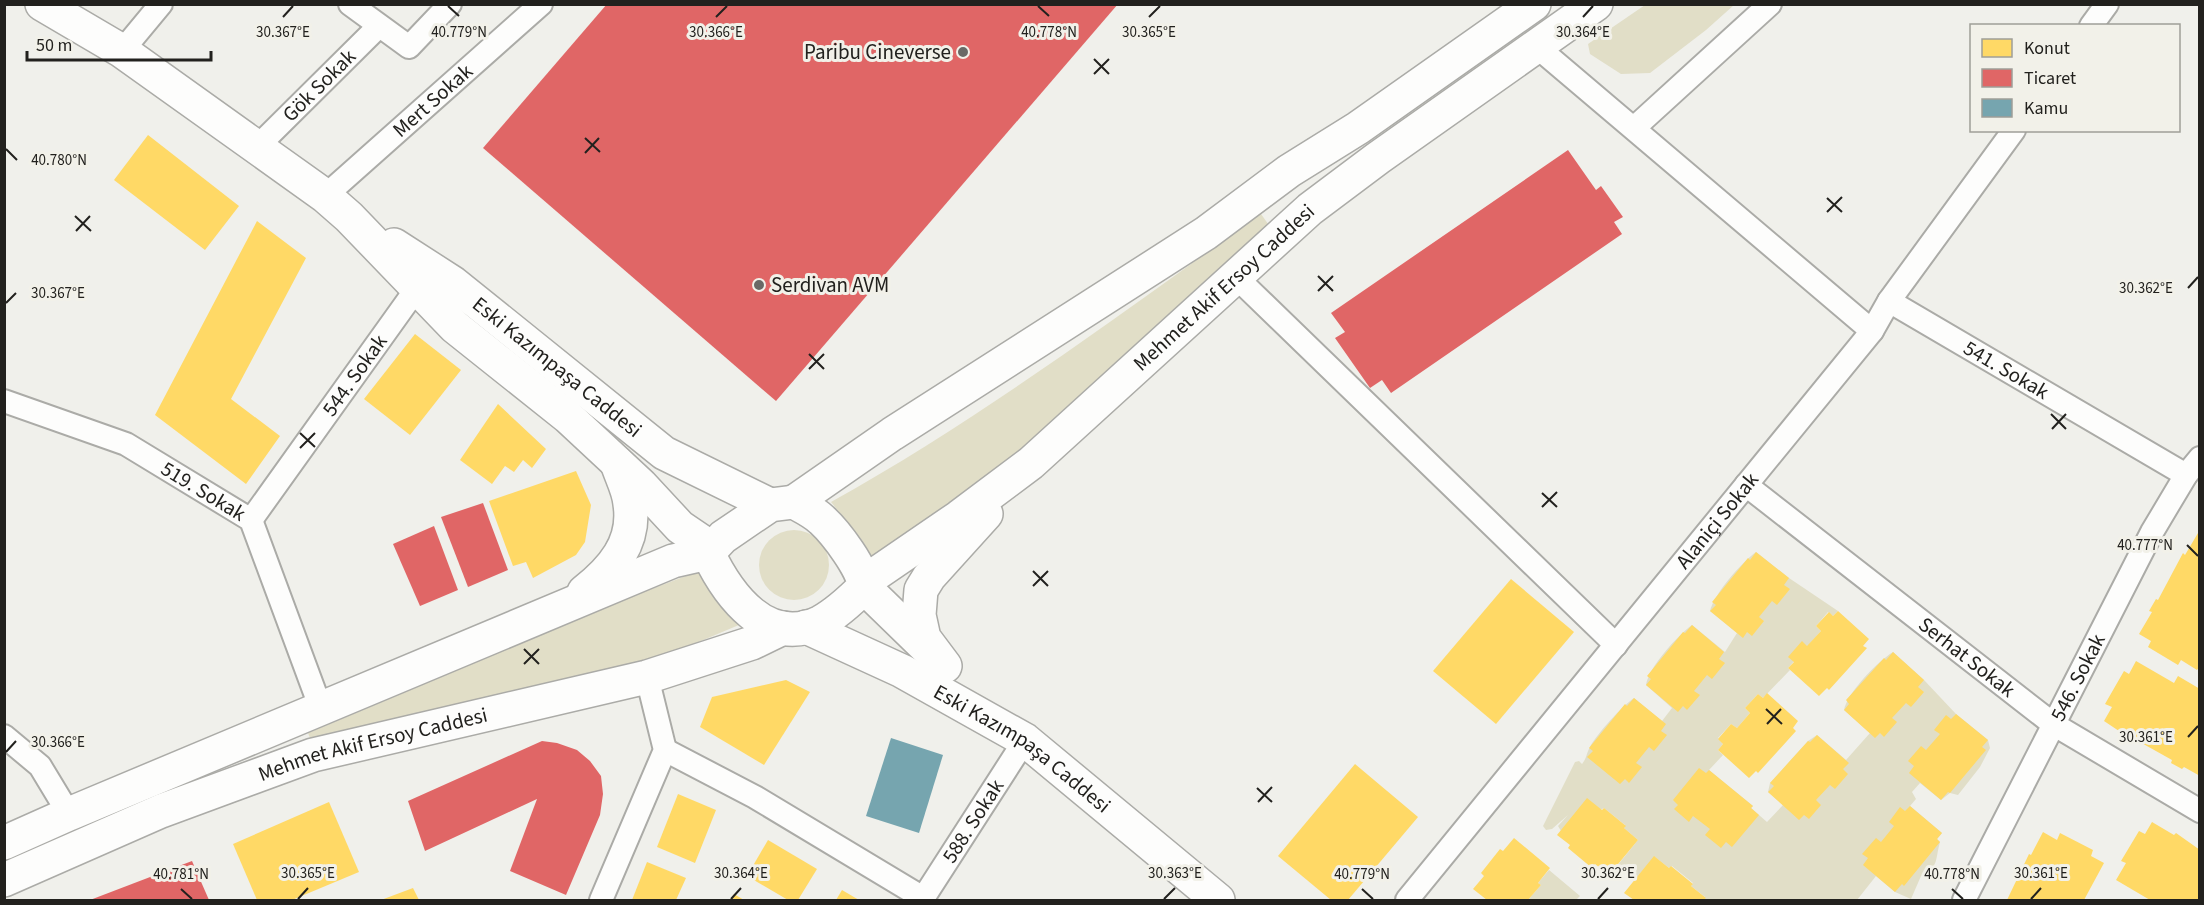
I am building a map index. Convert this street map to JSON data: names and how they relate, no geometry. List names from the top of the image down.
{
  "streets": {
    "main road": ["Mehmet Akif Ersoy Caddesi", "Eski Kazımpaşa Caddesi"],
    "street": [
      "Gök Sokak",
      "Mert Sokak",
      "541. Sokak",
      "544. Sokak",
      "519. Sokak",
      "Alaniçi Sokak",
      "Serhat Sokak",
      "546. Sokak",
      "588. Sokak"
    ]
  },
  "crossings": [
    ["Gök Sokak", "Eski Kazımpaşa Caddesi"],
    ["Mert Sokak", "Eski Kazımpaşa Caddesi"],
    ["Mehmet Akif Ersoy Caddesi", "Eski Kazımpaşa Caddesi"],
    ["Mehmet Akif Ersoy Caddesi", "519. Sokak"],
    ["Eski Kazımpaşa Caddesi", "544. Sokak"],
    ["Eski Kazımpaşa Caddesi", "588. Sokak"],
    ["541. Sokak", "Alaniçi Sokak"],
    ["541. Sokak", "546. Sokak"],
    ["544. Sokak", "519. Sokak"],
    ["Alaniçi Sokak", "Serhat Sokak"],
    ["Serhat Sokak", "546. Sokak"]
  ],
  "places": ["Paribu Cineverse", "Serdivan AVM"],
  "legend": ["Konut", "Ticaret", "Kamu"],
  "scale_bar": "50 m",
  "coordinates": [
    "40.779°N",
    "40.778°N",
    "30.367°E",
    "30.366°E",
    "30.365°E",
    "30.364°E",
    "40.780°N",
    "30.362°E",
    "40.777°N",
    "30.361°E",
    "30.363°E",
    "40.781°N"
  ]
}
